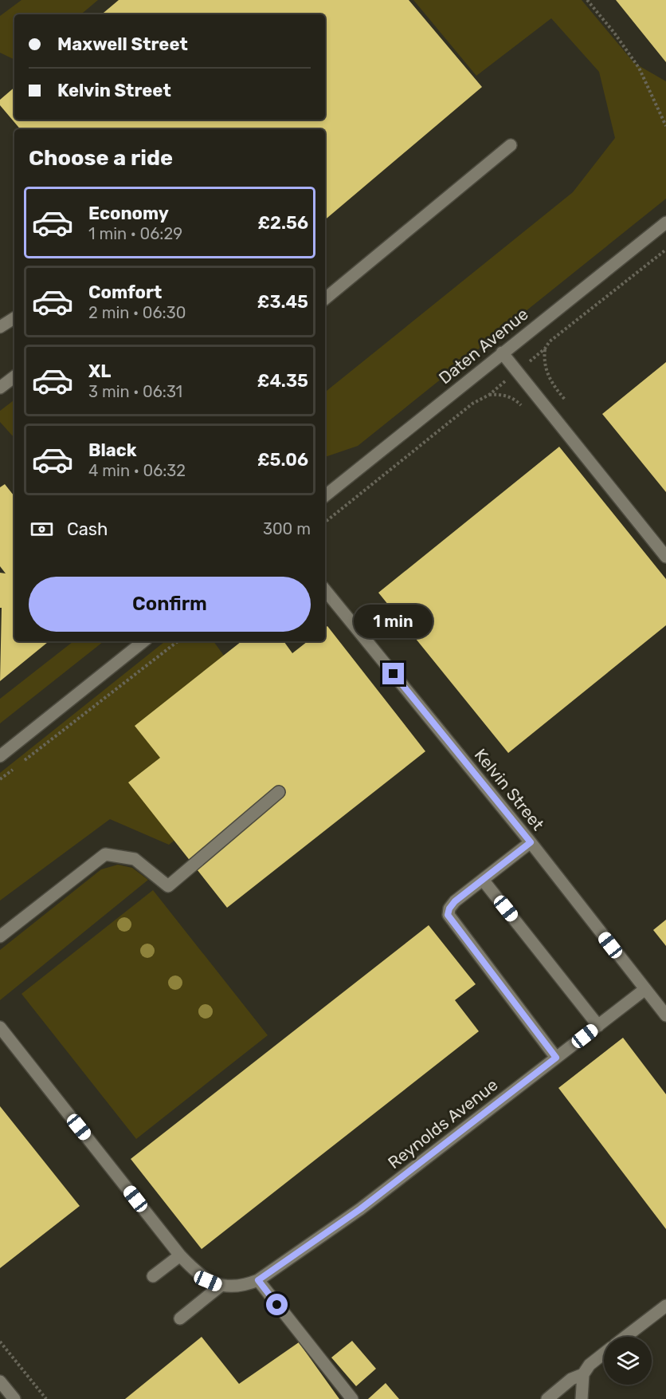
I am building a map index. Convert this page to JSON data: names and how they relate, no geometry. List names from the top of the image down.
{
  "streets": {
    "street": ["Daten Avenue", "Kelvin Street", "Reynolds Avenue"]
  },
  "crossings": [
    ["Kelvin Street", "Reynolds Avenue"]
  ],
  "page": {
    "banner": ["Maxwell Street", "Kelvin Street"],
    "heading": "Choose a ride",
    "list": [
      {
        "name": "Economy",
        "note": "1 min · 06:29",
        "value": "£2.56"
      },
      {
        "name": "Comfort",
        "note": "2 min · 06:30",
        "value": "£3.45"
      },
      {
        "name": "XL",
        "note": "3 min · 06:31",
        "value": "£4.35"
      },
      {
        "name": "Black",
        "note": "4 min · 06:32",
        "value": "£5.06"
      }
    ],
    "pay": ["Cash", "300 m"],
    "buttons": "Confirm",
    "bubble": "1 min"
  }
}
